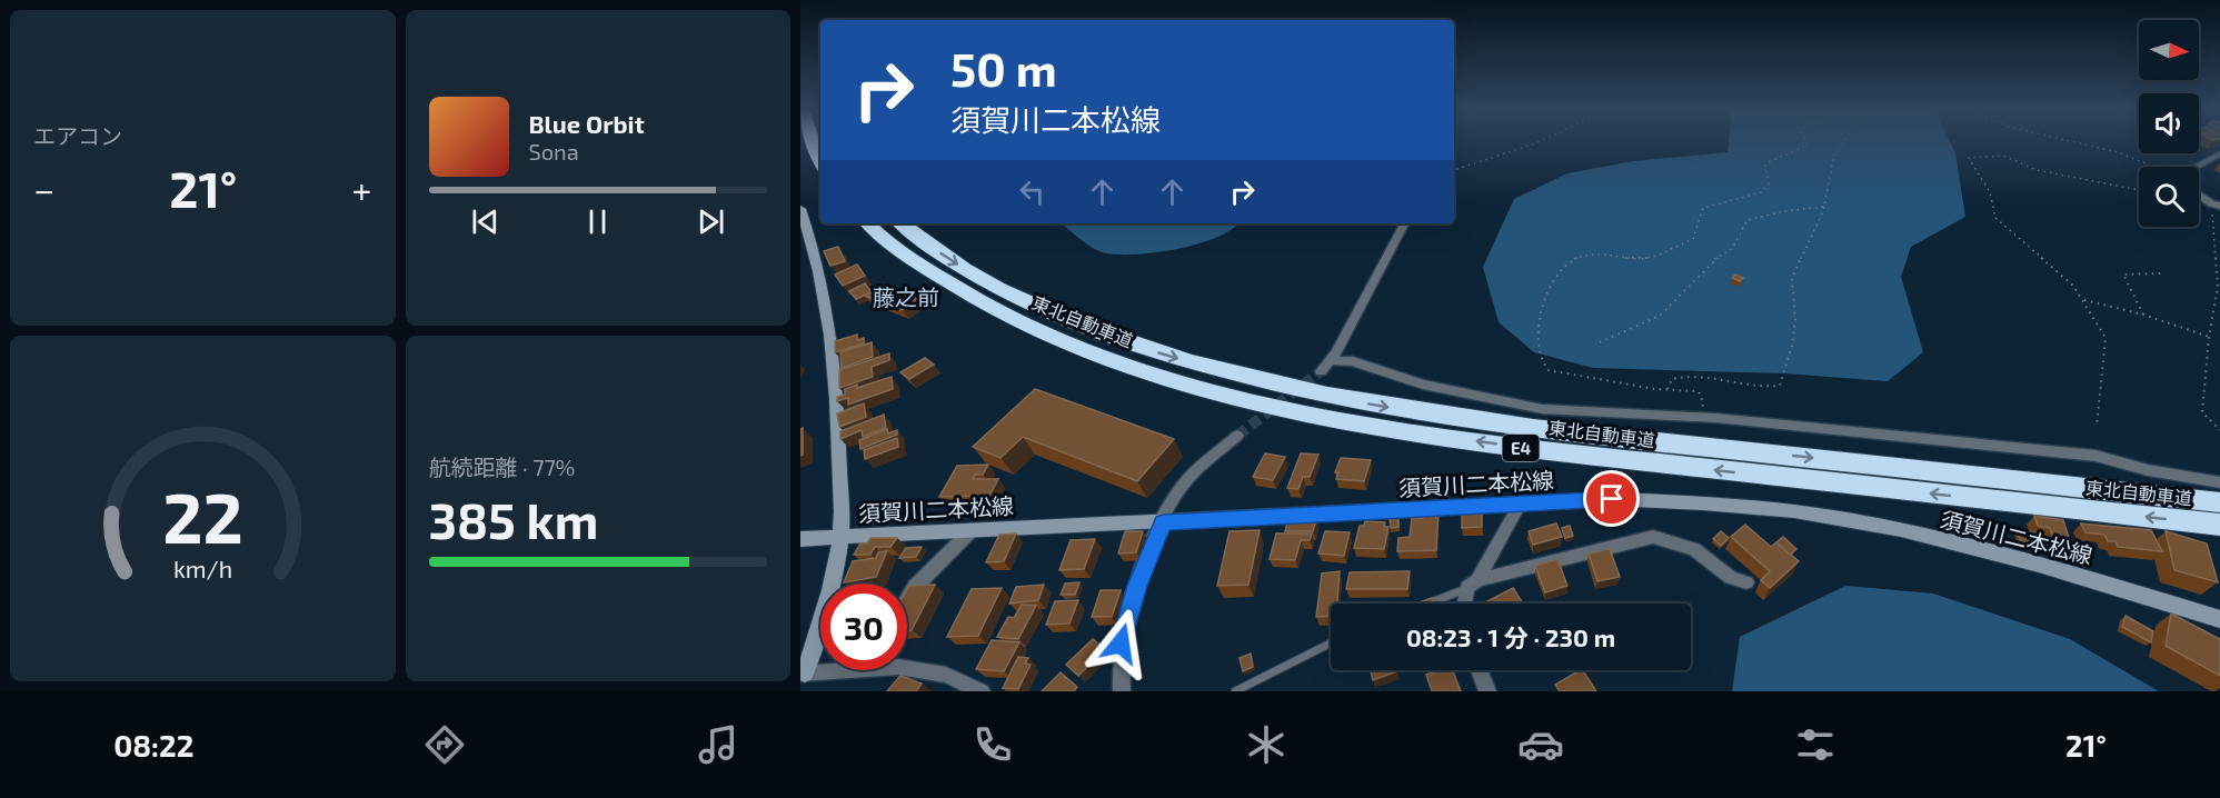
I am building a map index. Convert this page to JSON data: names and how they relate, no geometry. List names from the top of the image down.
{
  "streets": {
    "highway": ["東北自動車道", "E4"],
    "main road": ["須賀川二本松線"]
  },
  "districts": ["藤之前"],
  "north": "right",
  "page": {
    "tile": [
      "エアコン",
      ["航続距離 · 77%", "385 km"]
    ],
    "turn": ["50 m", "須賀川二本松線"],
    "song": ["Blue Orbit", "Sona"],
    "heat": ["−", "21°", "+"],
    "limit": "30",
    "trip": "08:23 · 1 分 · 230 m",
    "tabs": ["08:22", "21°"],
    "gauge": ["22", "km/h"]
  }
}
